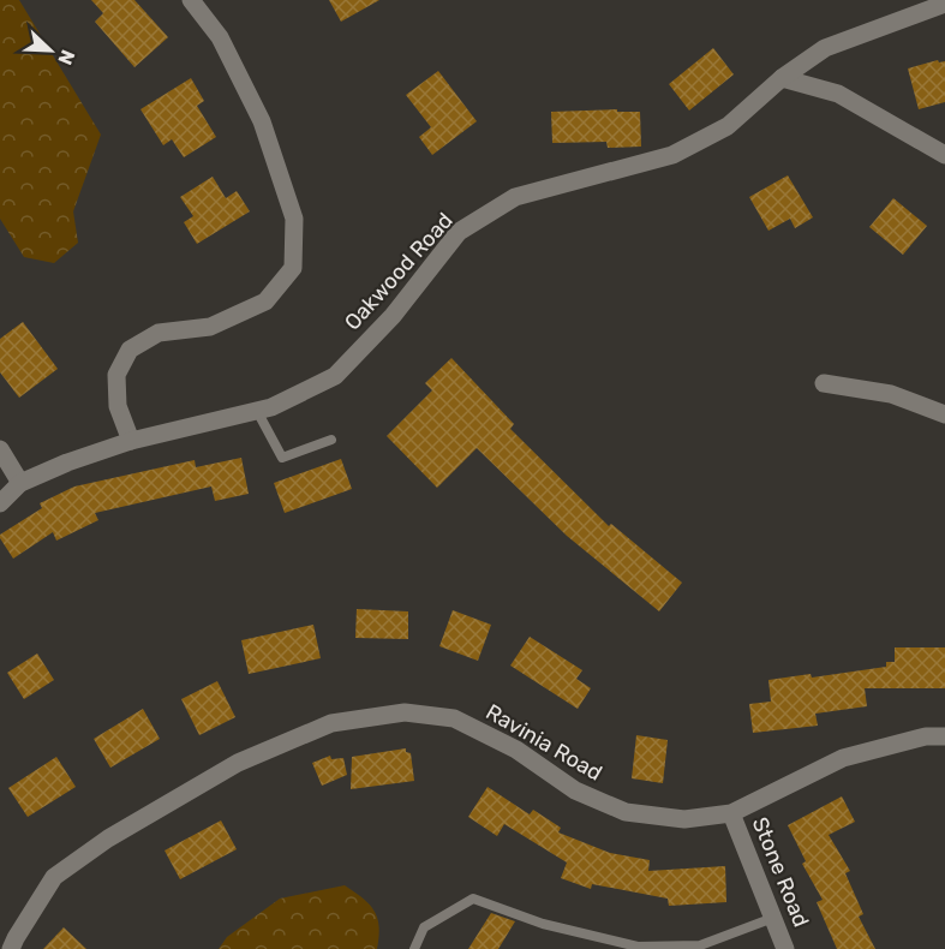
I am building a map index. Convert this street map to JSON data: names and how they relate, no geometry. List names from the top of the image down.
{
  "streets": {
    "street": ["Oakwood Road", "Ravinia Road", "Stone Road"]
  },
  "crossings": [
    ["Ravinia Road", "Stone Road"]
  ],
  "north": "bottom right"
}
